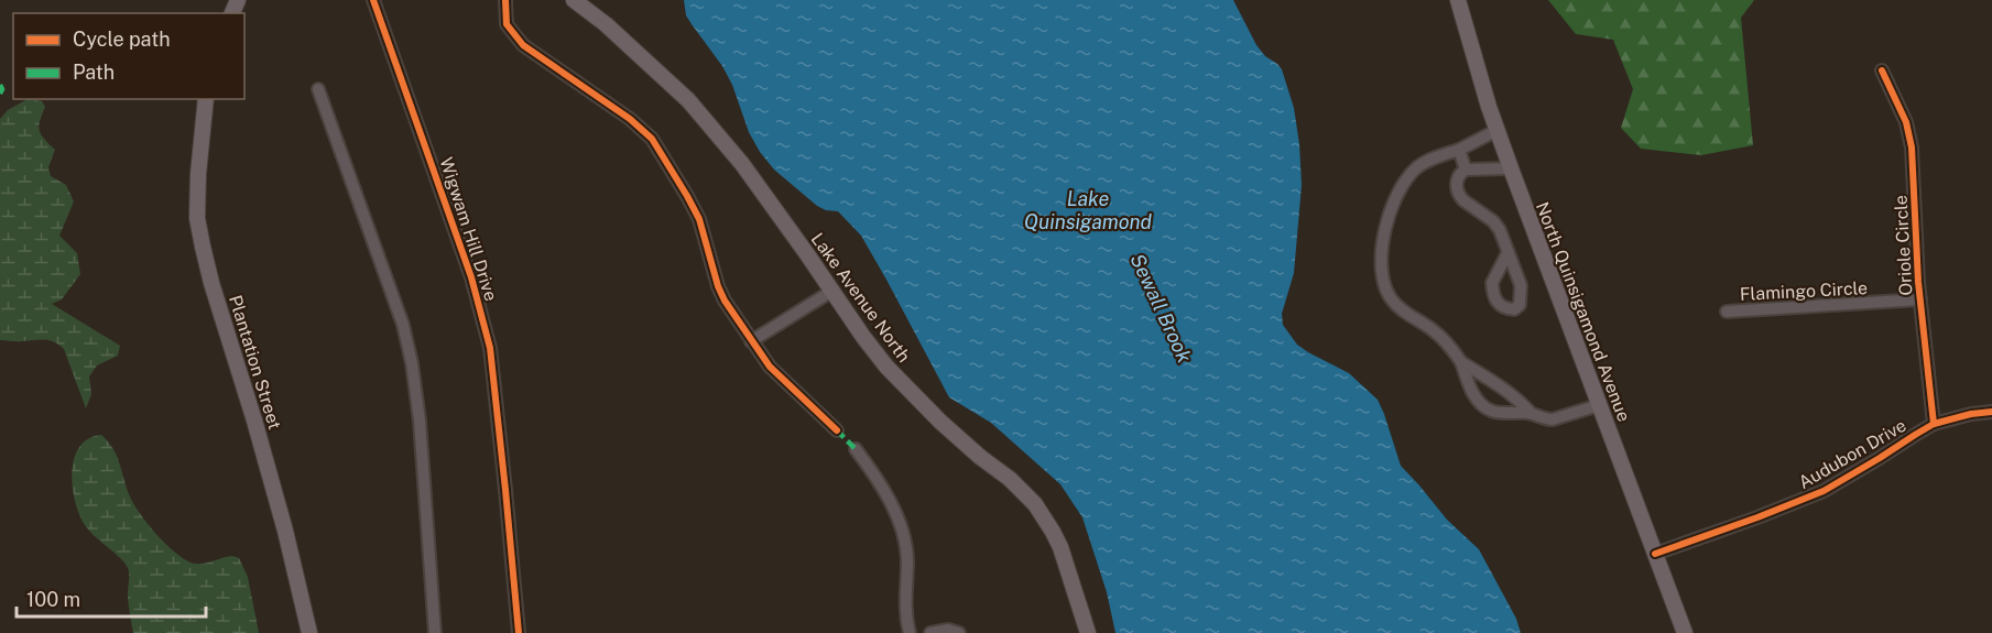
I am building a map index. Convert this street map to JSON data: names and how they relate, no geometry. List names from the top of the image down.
{
  "streets": {
    "main road": ["Lake Avenue North", "North Quinsigamond Avenue", "Plantation Street"],
    "street": [
      "Wigwam Hill Drive",
      "Oriole Circle",
      "Flamingo Circle",
      "Audubon Drive"
    ]
  },
  "crossings": [
    ["Oriole Circle", "Flamingo Circle"],
    ["Oriole Circle", "Audubon Drive"],
    ["North Quinsigamond Avenue", "Audubon Drive"]
  ],
  "water": ["Lake Quinsigamond", "Sewall Brook"],
  "legend": ["Cycle path", "Path"],
  "scale_bar": "100 m"
}
